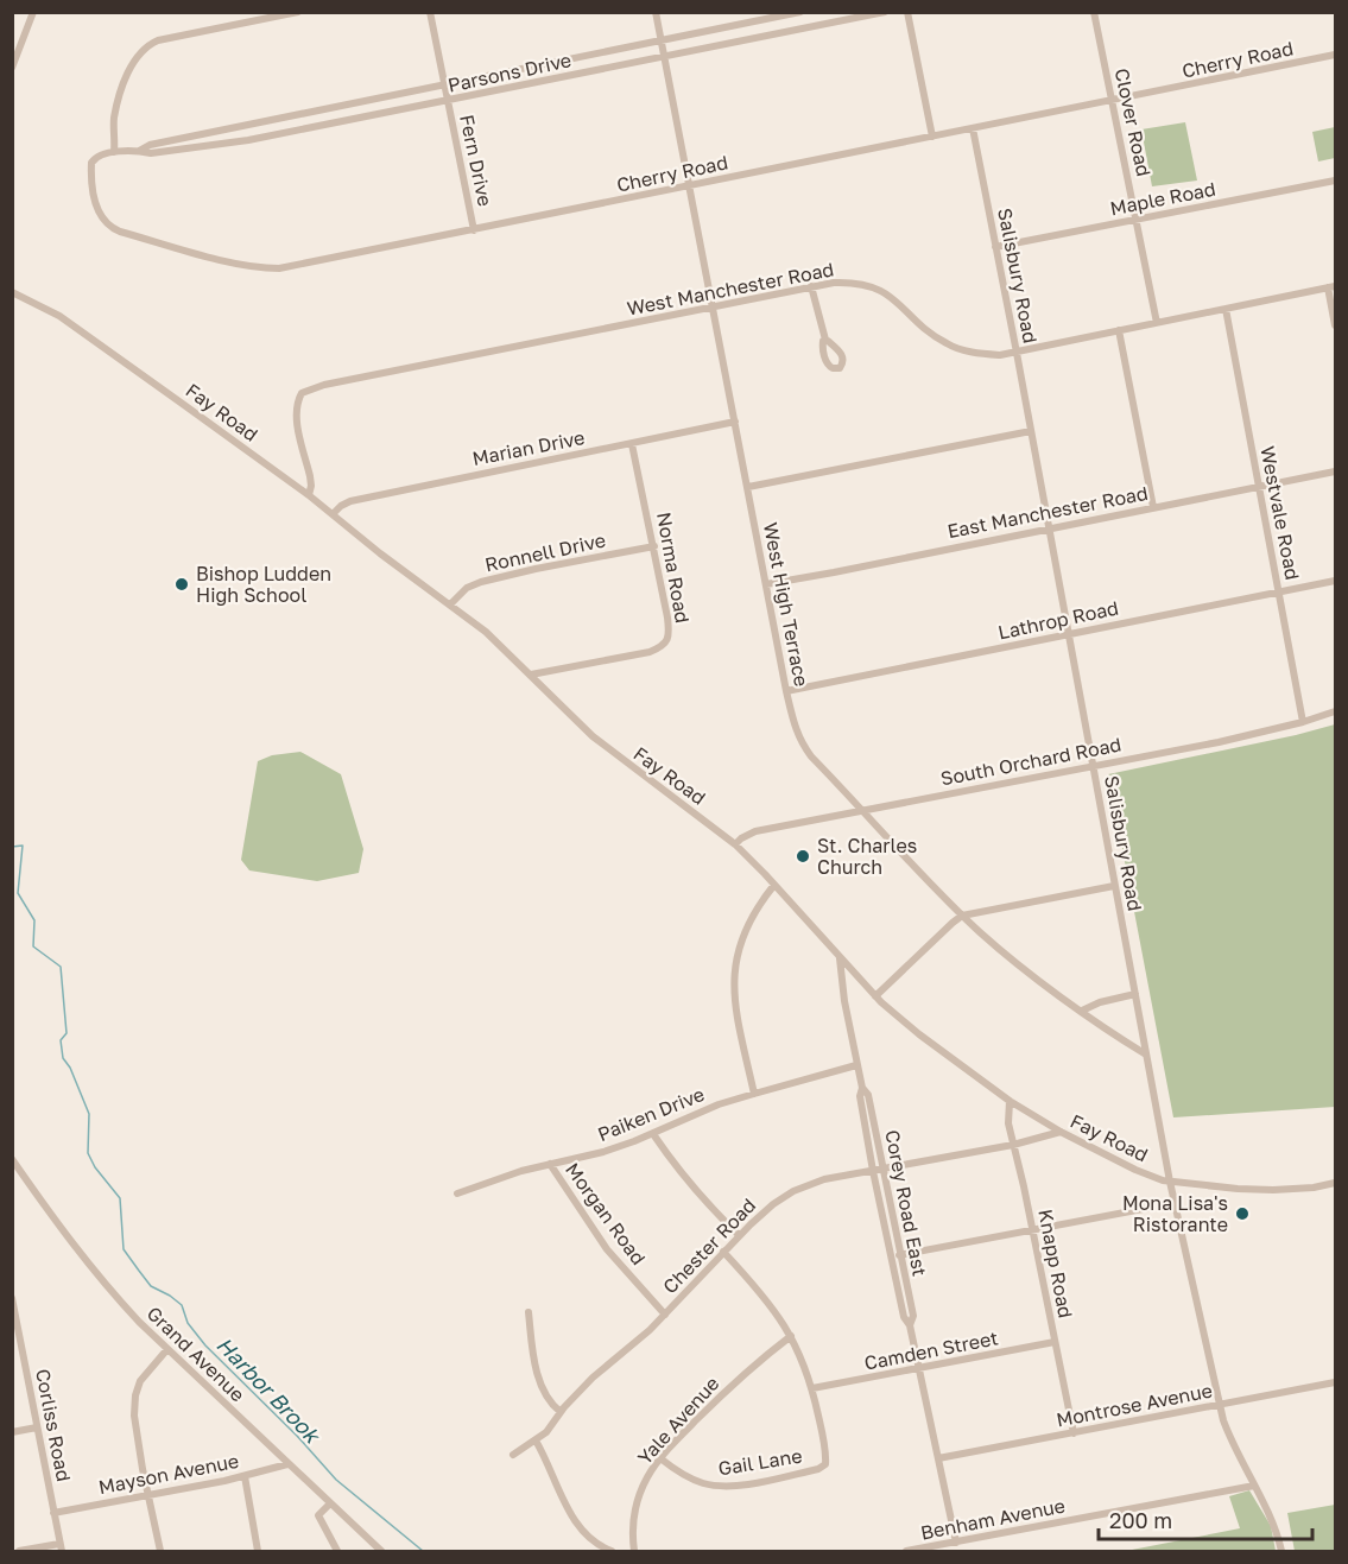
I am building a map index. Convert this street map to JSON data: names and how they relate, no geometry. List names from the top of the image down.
{
  "streets": {
    "street": [
      "Cherry Road",
      "Parsons Drive",
      "Clover Road",
      "Fern Drive",
      "Maple Road",
      "Salisbury Road",
      "West Manchester Road",
      "Fay Road",
      "Marian Drive",
      "East Manchester Road",
      "Westvale Road",
      "Ronnell Drive",
      "Norma Road",
      "West High Terrace",
      "Lathrop Road",
      "South Orchard Road",
      "Paiken Drive",
      "Corey Road East",
      "Morgan Road",
      "Chester Road",
      "Knapp Road",
      "Camden Street",
      "Grand Avenue",
      "Montrose Avenue",
      "Yale Avenue",
      "Corliss Road",
      "Gail Lane",
      "Mayson Avenue",
      "Benham Avenue"
    ]
  },
  "crossings": [
    ["Cherry Road", "Parsons Drive"],
    ["Cherry Road", "Clover Road"],
    ["Cherry Road", "Fern Drive"],
    ["Cherry Road", "Salisbury Road"],
    ["Cherry Road", "West High Terrace"],
    ["Parsons Drive", "Fern Drive"],
    ["Parsons Drive", "West High Terrace"],
    ["Clover Road", "Maple Road"],
    ["Clover Road", "West Manchester Road"],
    ["Maple Road", "Salisbury Road"],
    ["Salisbury Road", "West Manchester Road"],
    ["Salisbury Road", "Fay Road"],
    ["Salisbury Road", "East Manchester Road"],
    ["Salisbury Road", "West High Terrace"],
    ["Salisbury Road", "Lathrop Road"],
    ["Salisbury Road", "South Orchard Road"],
    ["Salisbury Road", "Montrose Avenue"],
    ["Salisbury Road", "Benham Avenue"],
    ["West Manchester Road", "Fay Road"],
    ["West Manchester Road", "Westvale Road"],
    ["West Manchester Road", "West High Terrace"],
    ["Fay Road", "Marian Drive"],
    ["Fay Road", "Ronnell Drive"],
    ["Fay Road", "Norma Road"],
    ["Fay Road", "South Orchard Road"],
    ["Fay Road", "Corey Road East"],
    ["Fay Road", "Chester Road"],
    ["Fay Road", "Knapp Road"],
    ["Marian Drive", "Norma Road"],
    ["Marian Drive", "West High Terrace"],
    ["East Manchester Road", "Westvale Road"],
    ["East Manchester Road", "West High Terrace"],
    ["Westvale Road", "Lathrop Road"],
    ["Westvale Road", "South Orchard Road"],
    ["Ronnell Drive", "Norma Road"],
    ["West High Terrace", "Lathrop Road"],
    ["West High Terrace", "South Orchard Road"],
    ["Paiken Drive", "Corey Road East"],
    ["Paiken Drive", "Morgan Road"],
    ["Corey Road East", "Chester Road"],
    ["Corey Road East", "Camden Street"],
    ["Corey Road East", "Montrose Avenue"],
    ["Corey Road East", "Benham Avenue"],
    ["Morgan Road", "Chester Road"],
    ["Chester Road", "Knapp Road"],
    ["Knapp Road", "Camden Street"],
    ["Knapp Road", "Montrose Avenue"],
    ["Camden Street", "Gail Lane"],
    ["Grand Avenue", "Mayson Avenue"],
    ["Yale Avenue", "Gail Lane"],
    ["Corliss Road", "Mayson Avenue"]
  ],
  "water": ["Harbor Brook"],
  "places": ["Bishop Ludden High School", "St. Charles Church", "Mona Lisa's Ristorante"],
  "scale_bar": "200 m"
}
